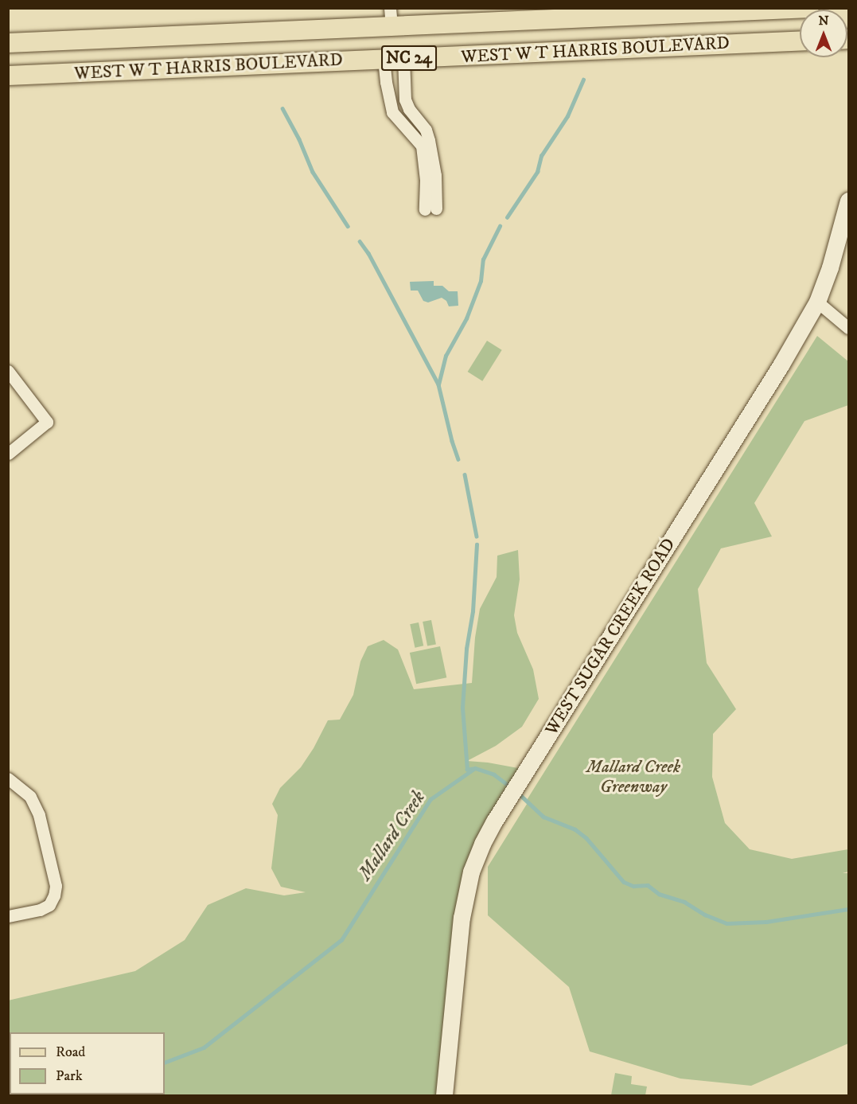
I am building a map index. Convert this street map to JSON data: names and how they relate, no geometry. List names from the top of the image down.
{
  "streets": {
    "main road": ["WEST W T HARRIS BOULEVARD", "NC 24", "WEST SUGAR CREEK ROAD"]
  },
  "water": ["Mallard Creek"],
  "parks": ["Mallard Creek Greenway"],
  "legend": ["Road", "Park"],
  "north": "top"
}
